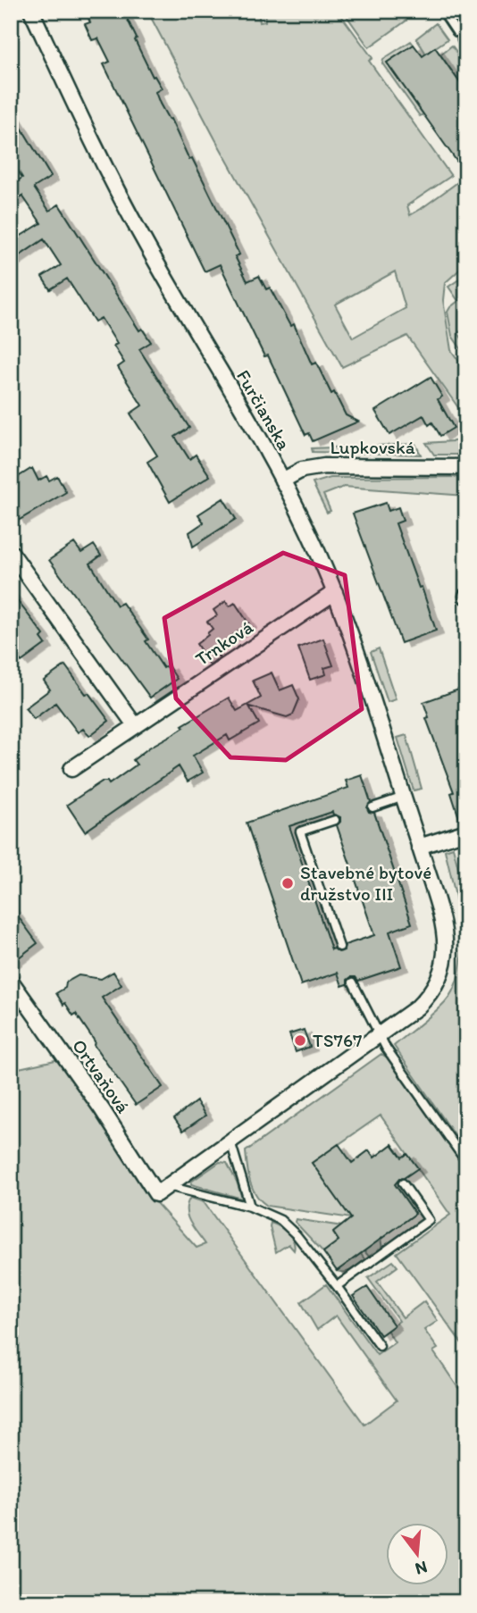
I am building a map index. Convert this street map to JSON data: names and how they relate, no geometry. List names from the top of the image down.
{
  "streets": {
    "street": [
      "Furčianska",
      "Lupkovská",
      "Trnková",
      "Ortvaňová"
    ]
  },
  "crossings": [
    ["Furčianska", "Lupkovská"],
    ["Furčianska", "Trnková"]
  ],
  "places": ["Stavebné bytové družstvo III", "TS767"],
  "north": "bottom"
}
